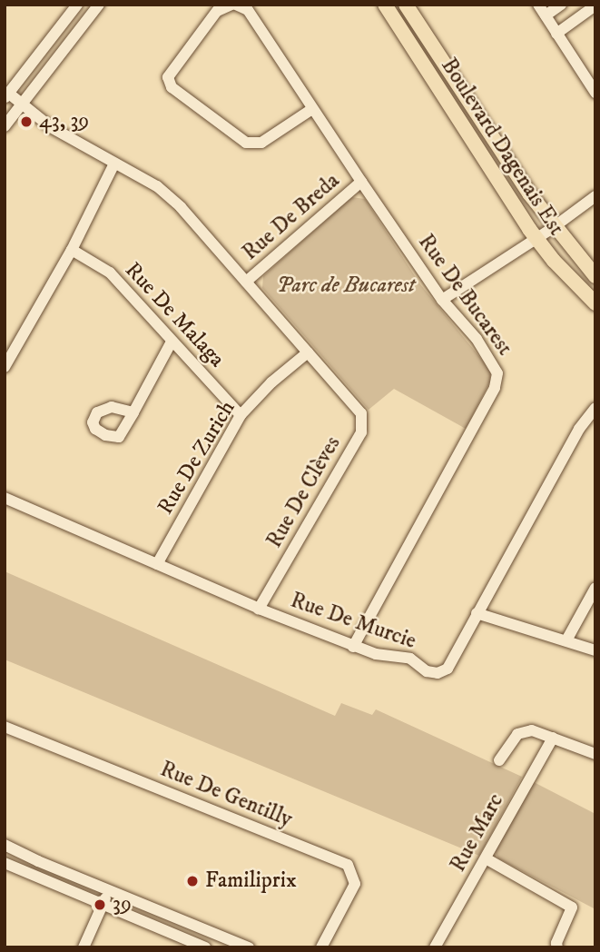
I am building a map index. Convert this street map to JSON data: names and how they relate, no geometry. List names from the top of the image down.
{
  "streets": {
    "main road": ["Boulevard Dagenais Est"],
    "street": [
      "Rue De Breda",
      "Rue De Bucarest",
      "Rue De Malaga",
      "Rue De Zurich",
      "Rue De Clèves",
      "Rue De Murcie",
      "Rue De Gentilly",
      "Rue Marc"
    ]
  },
  "crossings": [
    ["Rue De Breda", "Rue De Bucarest"],
    ["Rue De Breda", "Rue De Clèves"],
    ["Rue De Bucarest", "Rue De Murcie"],
    ["Rue De Malaga", "Rue De Zurich"],
    ["Rue De Zurich", "Rue De Clèves"],
    ["Rue De Zurich", "Rue De Murcie"],
    ["Rue De Clèves", "Rue De Murcie"]
  ],
  "parks": ["Parc de Bucarest"],
  "places": ["43, 39", "Familiprix", "39"]
}
